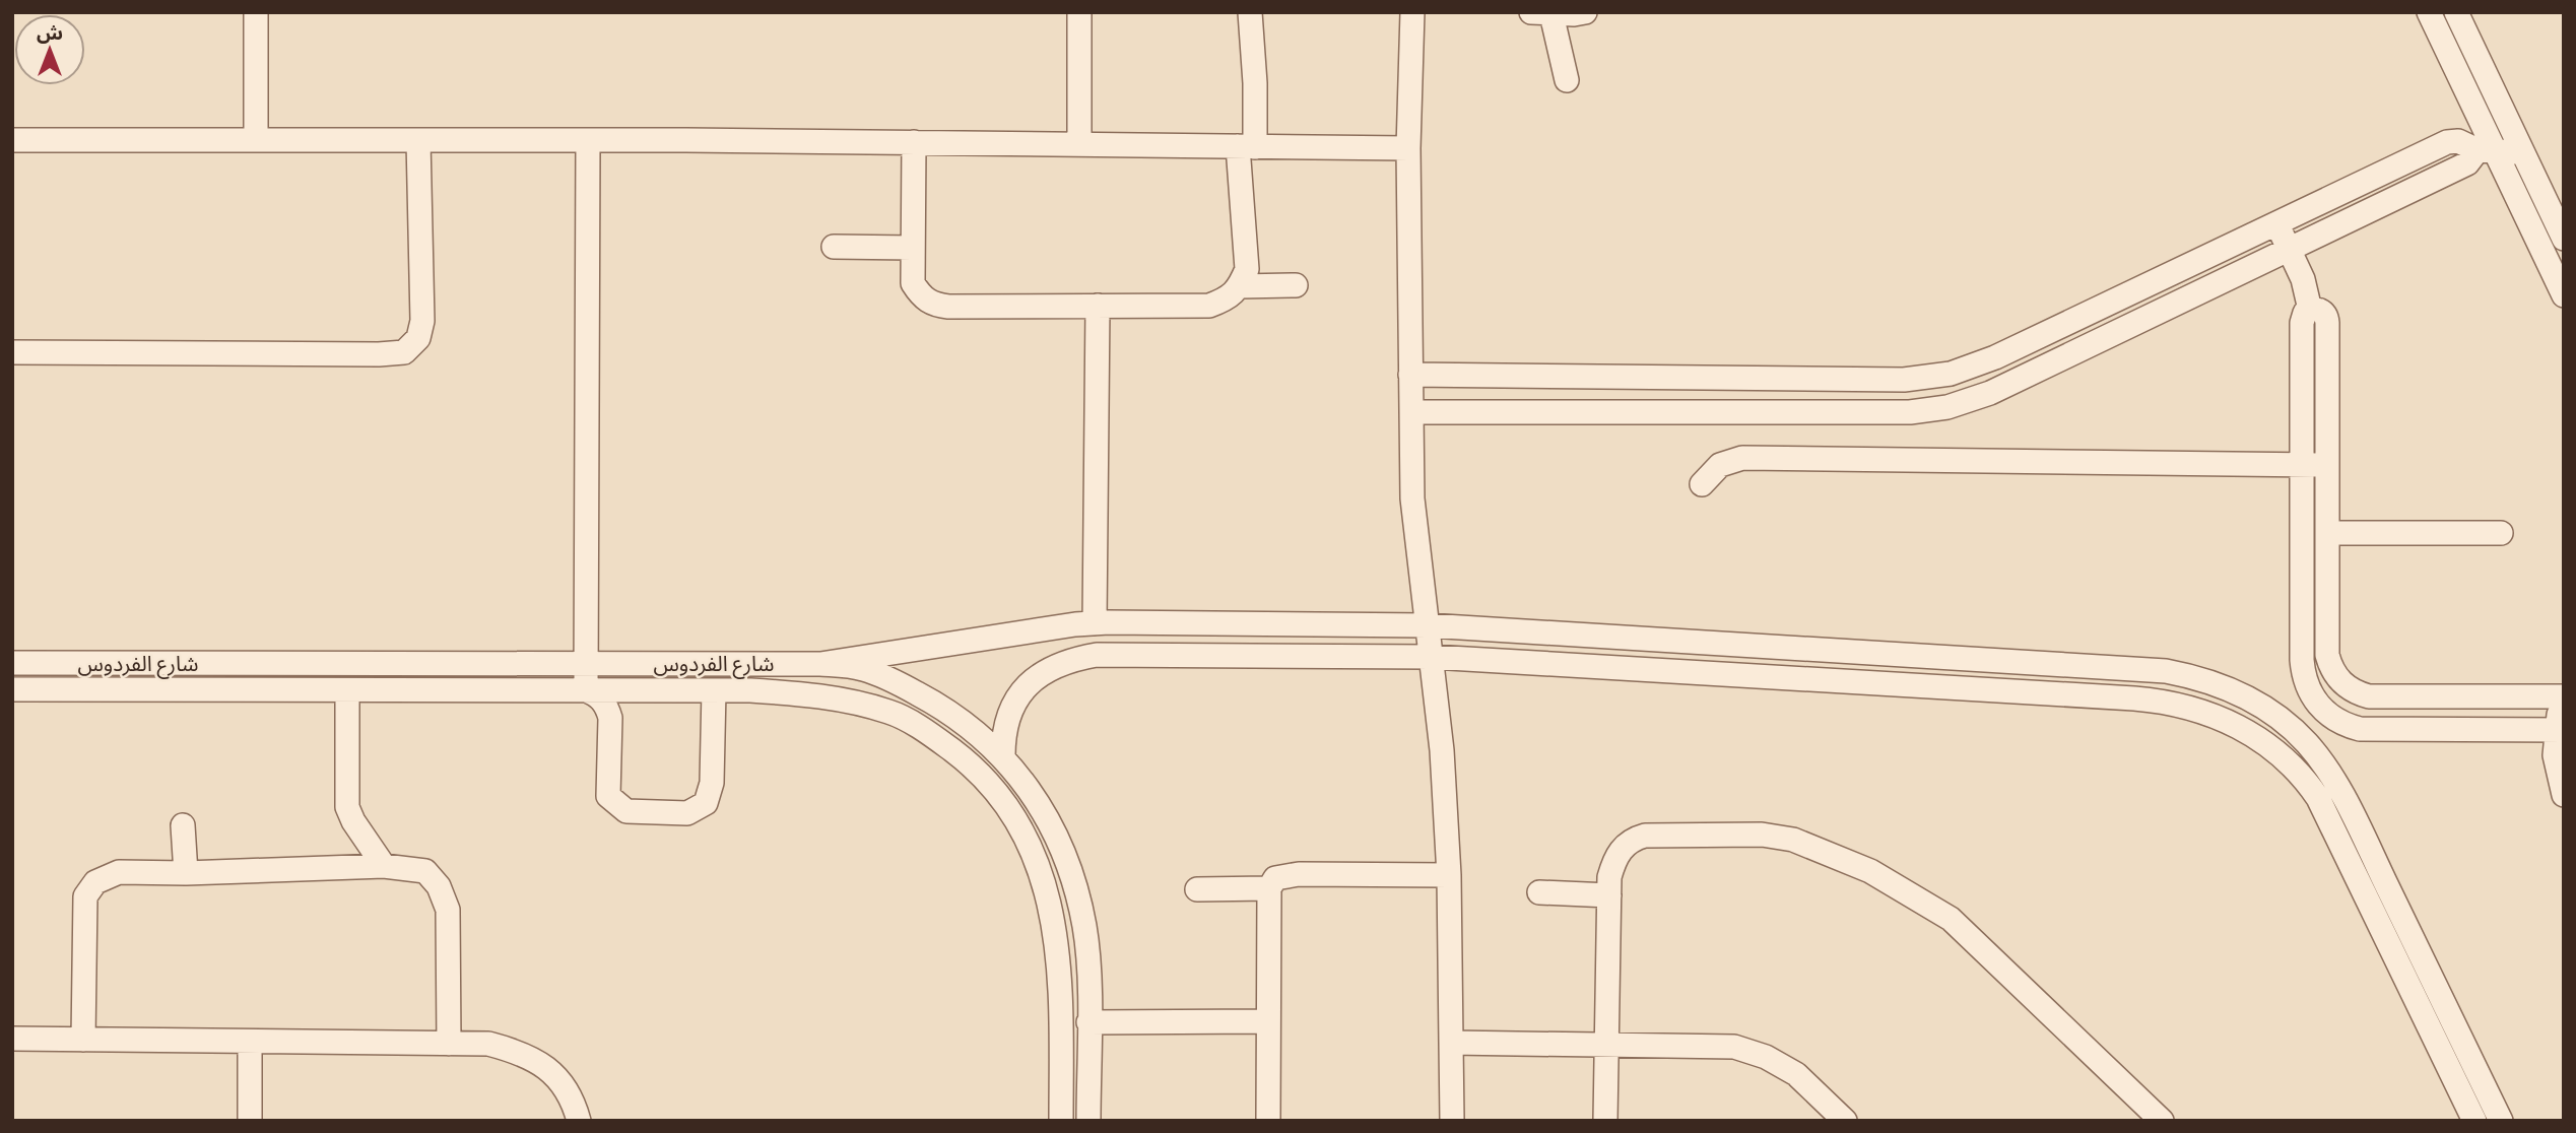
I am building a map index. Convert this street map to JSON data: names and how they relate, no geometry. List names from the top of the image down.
{
  "streets": {
    "street": ["شارع الفردوس"]
  },
  "north": "top"
}
